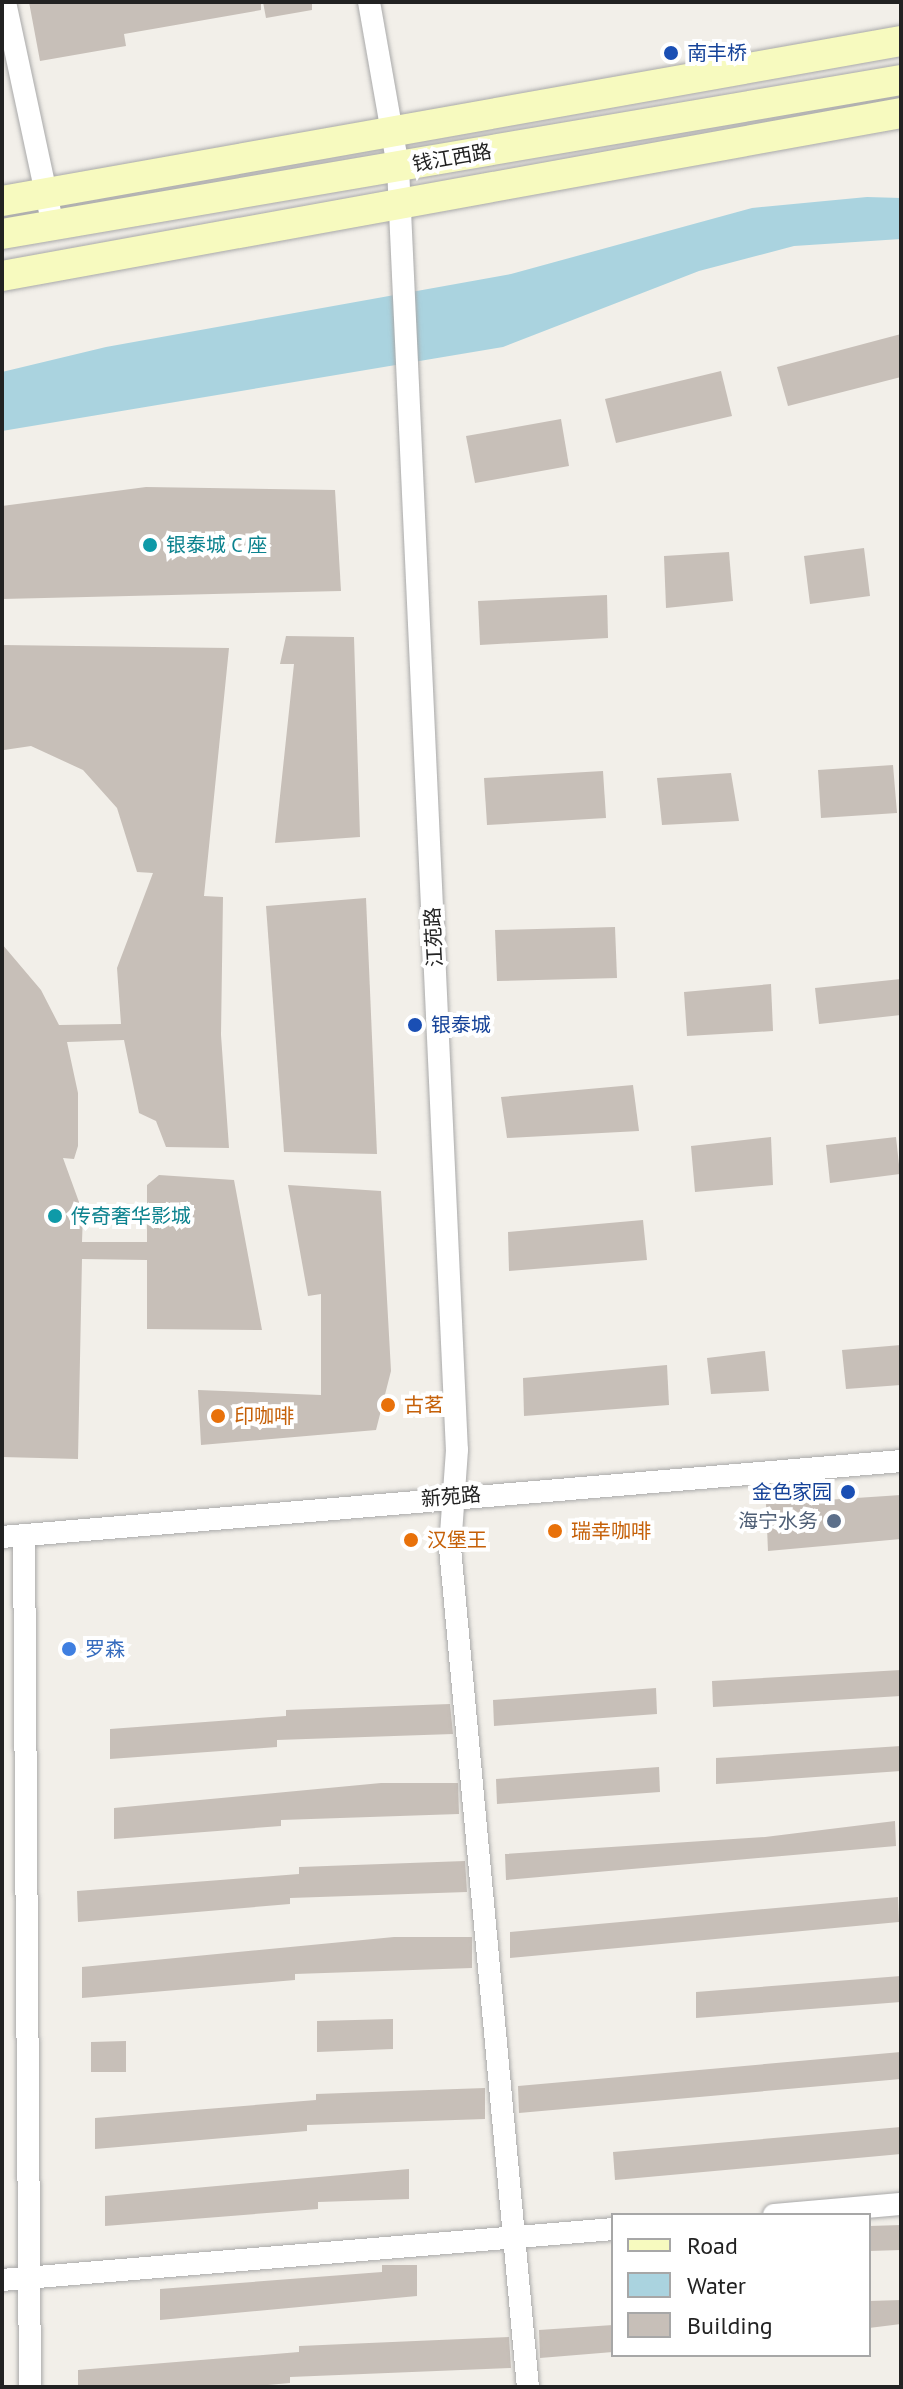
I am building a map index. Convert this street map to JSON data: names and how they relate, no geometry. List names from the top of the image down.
{
  "streets": {
    "main road": ["钱江西路"],
    "street": ["江苑路", "新苑路"]
  },
  "crossings": [
    ["钱江西路", "江苑路"],
    ["江苑路", "新苑路"]
  ],
  "places": [
    "南丰桥",
    "银泰城 C 座",
    "银泰城",
    "传奇奢华影城",
    "古茗",
    "印咖啡",
    "金色家园",
    "海宁水务",
    "瑞幸咖啡",
    "汉堡王",
    "罗森"
  ],
  "legend": ["Road", "Water", "Building"]
}
